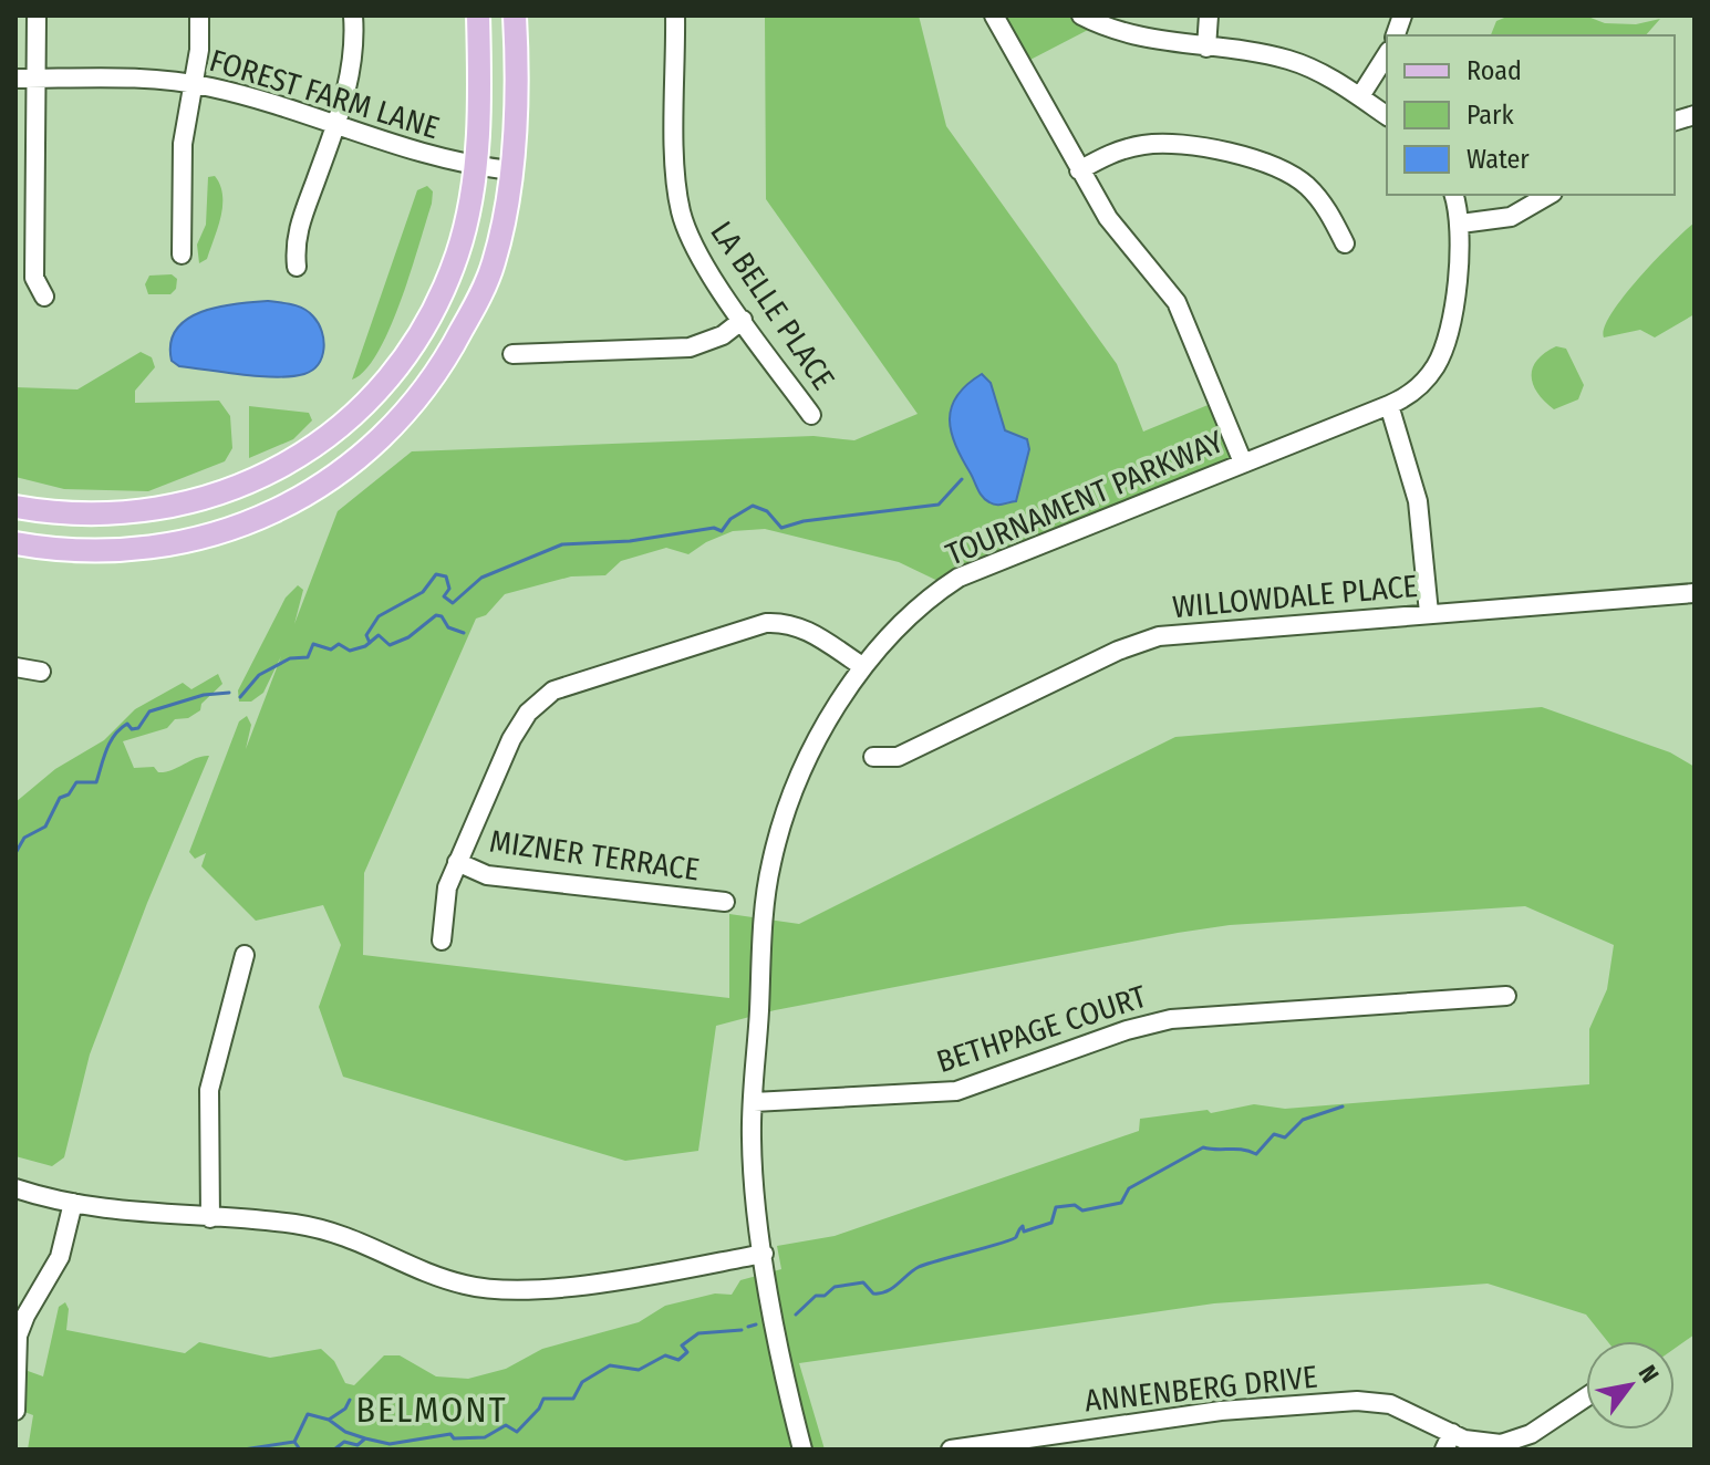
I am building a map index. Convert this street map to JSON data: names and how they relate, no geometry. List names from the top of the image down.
{
  "streets": {
    "street": [
      "FOREST FARM LANE",
      "LA BELLE PLACE",
      "TOURNAMENT PARKWAY",
      "WILLOWDALE PLACE",
      "MIZNER TERRACE",
      "BETHPAGE COURT",
      "ANNENBERG DRIVE"
    ]
  },
  "crossings": [
    ["TOURNAMENT PARKWAY", "BETHPAGE COURT"]
  ],
  "districts": ["BELMONT"],
  "legend": ["Road", "Park", "Water"],
  "north": "top right"
}
